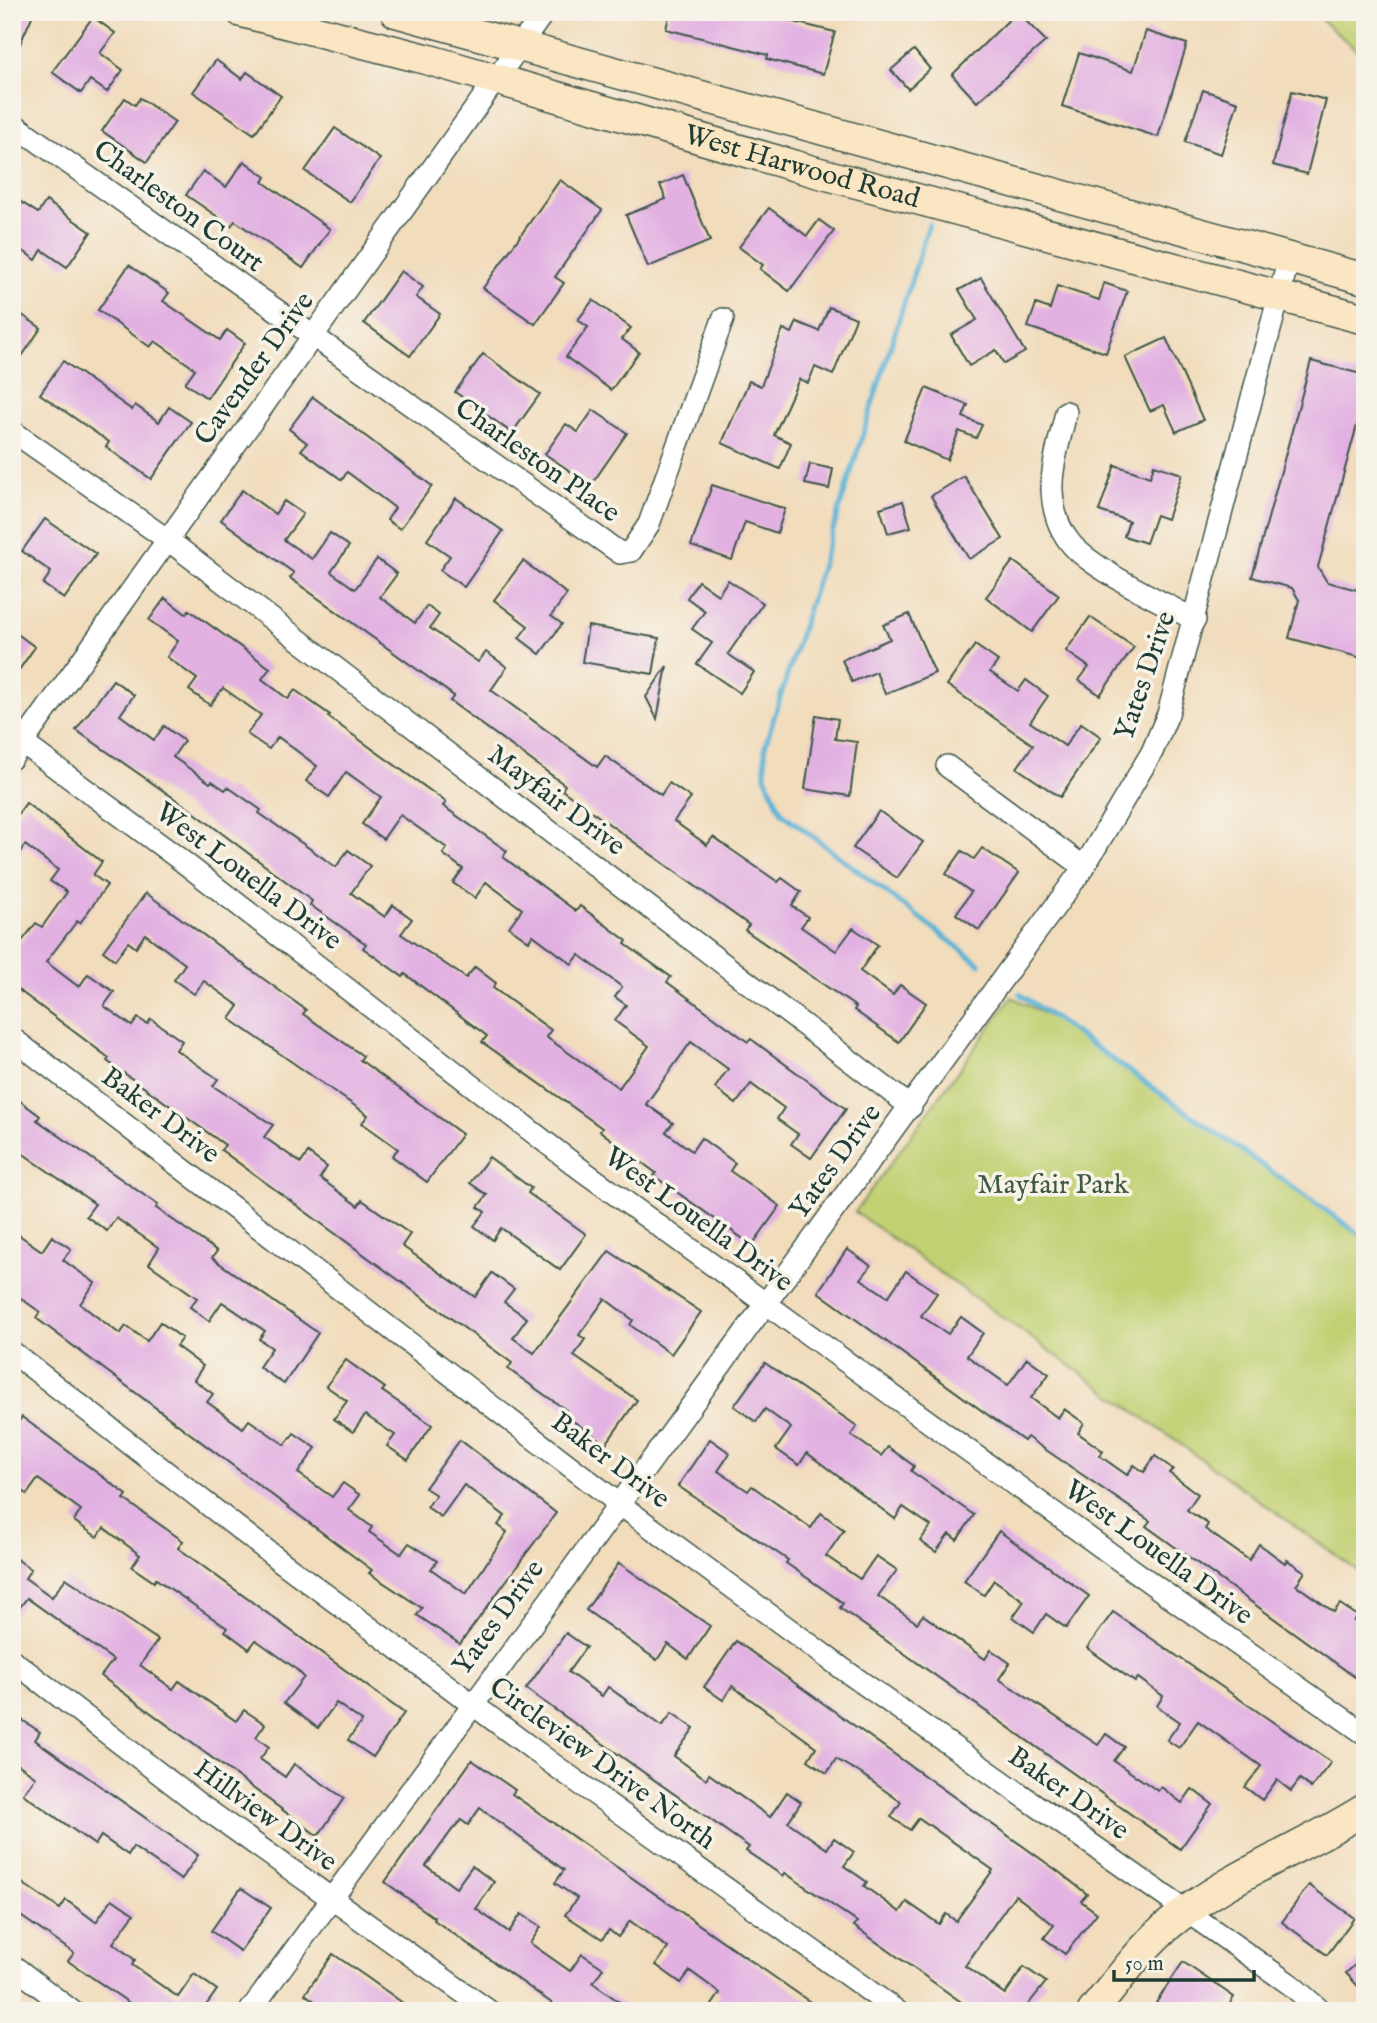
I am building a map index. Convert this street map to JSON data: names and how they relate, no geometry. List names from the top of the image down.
{
  "streets": {
    "main road": ["West Harwood Road"],
    "street": [
      "Charleston Court",
      "Cavender Drive",
      "Charleston Place",
      "Yates Drive",
      "Mayfair Drive",
      "West Louella Drive",
      "Baker Drive",
      "Circleview Drive North",
      "Hillview Drive"
    ]
  },
  "crossings": [
    ["West Harwood Road", "Cavender Drive"],
    ["West Harwood Road", "Yates Drive"],
    ["Charleston Court", "Cavender Drive"],
    ["Charleston Court", "Charleston Place"],
    ["Cavender Drive", "Charleston Place"],
    ["Cavender Drive", "Mayfair Drive"],
    ["Cavender Drive", "West Louella Drive"],
    ["Yates Drive", "Mayfair Drive"],
    ["Yates Drive", "West Louella Drive"],
    ["Yates Drive", "Baker Drive"],
    ["Yates Drive", "Circleview Drive North"],
    ["Yates Drive", "Hillview Drive"]
  ],
  "parks": ["Mayfair Park"],
  "scale_bar": "50 m"
}
